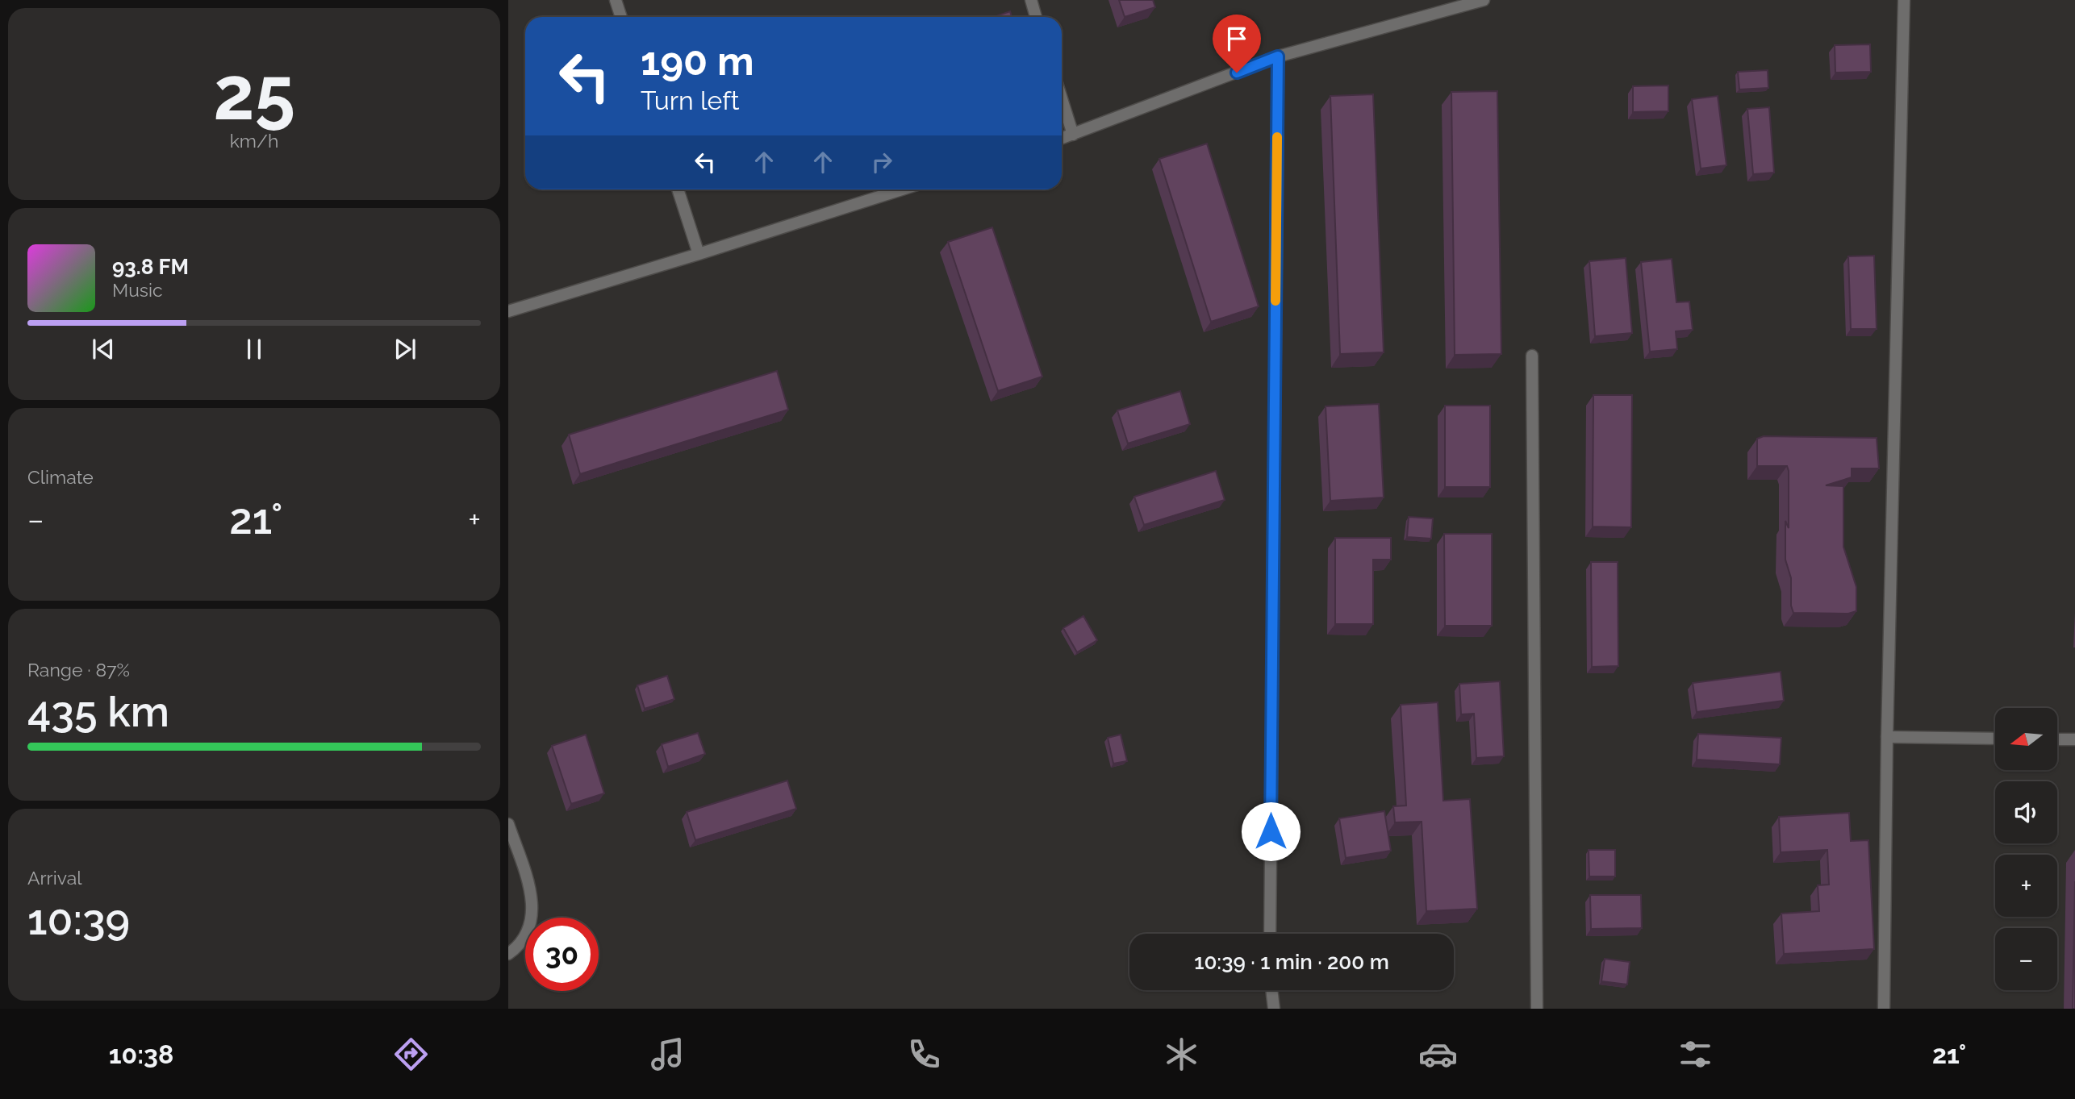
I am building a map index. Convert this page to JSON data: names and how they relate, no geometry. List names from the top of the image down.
{
  "north": "left",
  "page": {
    "tile": [
      ["25", "km/h"],
      "Climate",
      ["Range · 87%", "435 km"],
      ["Arrival", "10:39"]
    ],
    "turn": ["190 m", "Turn left"],
    "song": ["93.8 FM", "Music"],
    "heat": ["−", "21°", "+"],
    "map_buttons": ["+", "−"],
    "limit": "30",
    "trip": "10:39 · 1 min · 200 m",
    "tabs": ["10:38", "21°"]
  }
}
